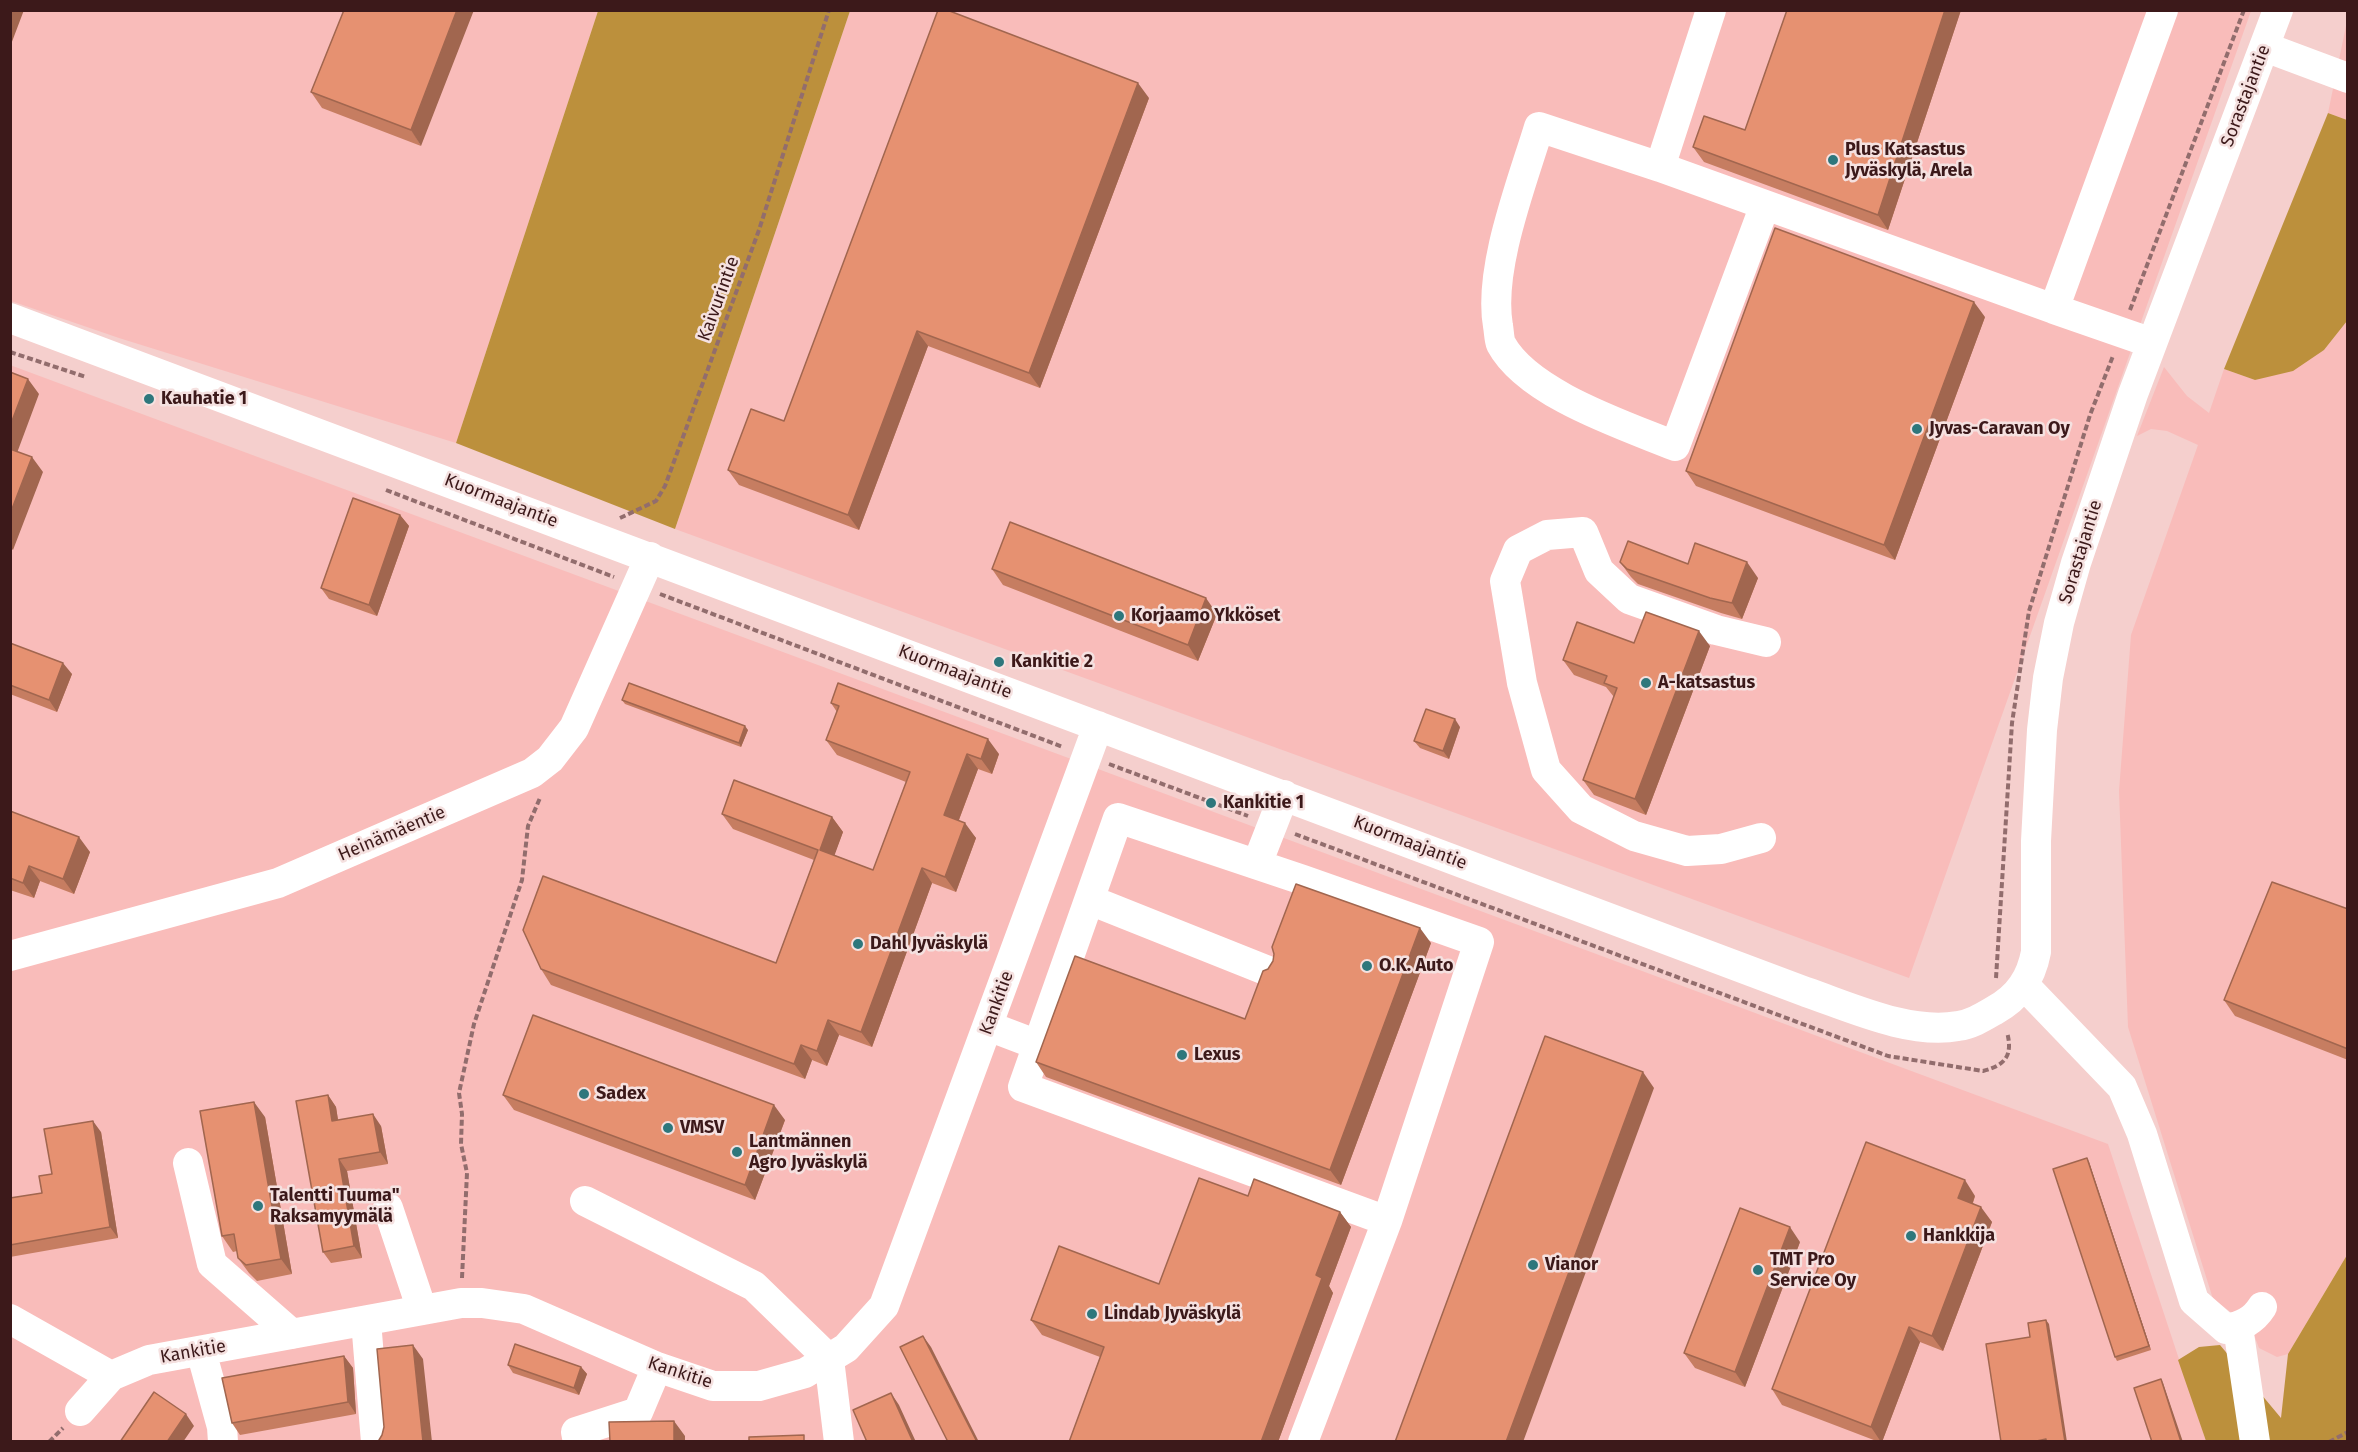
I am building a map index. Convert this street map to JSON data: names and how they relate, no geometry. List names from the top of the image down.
{
  "streets": {
    "street": [
      "Sorastajantie",
      "Kuormaajantie",
      "Heinämäentie",
      "Kankitie"
    ],
    "path": ["Kaivurintie"]
  },
  "crossings": [
    ["Sorastajantie", "Kuormaajantie"],
    ["Kaivurintie", "Kuormaajantie"],
    ["Kaivurintie", "Heinämäentie"],
    ["Kuormaajantie", "Heinämäentie"],
    ["Kuormaajantie", "Kankitie"]
  ],
  "places": [
    "Plus Katsastus Jyväskylä, Arela",
    "Kauhatie 1",
    "Jyvas-Caravan Oy",
    "Korjaamo Ykköset",
    "Kankitie 2",
    "A-katsastus",
    "Kankitie 1",
    "Dahl Jyväskylä",
    "O.K. Auto",
    "Lexus",
    "Sadex",
    "VMSV",
    "Lantmännen Agro Jyväskylä",
    "Talentti Tuuma\" Raksamyymälä",
    "Hankkija",
    "Vianor",
    "TMT Pro Service Oy",
    "Lindab Jyväskylä"
  ]
}
